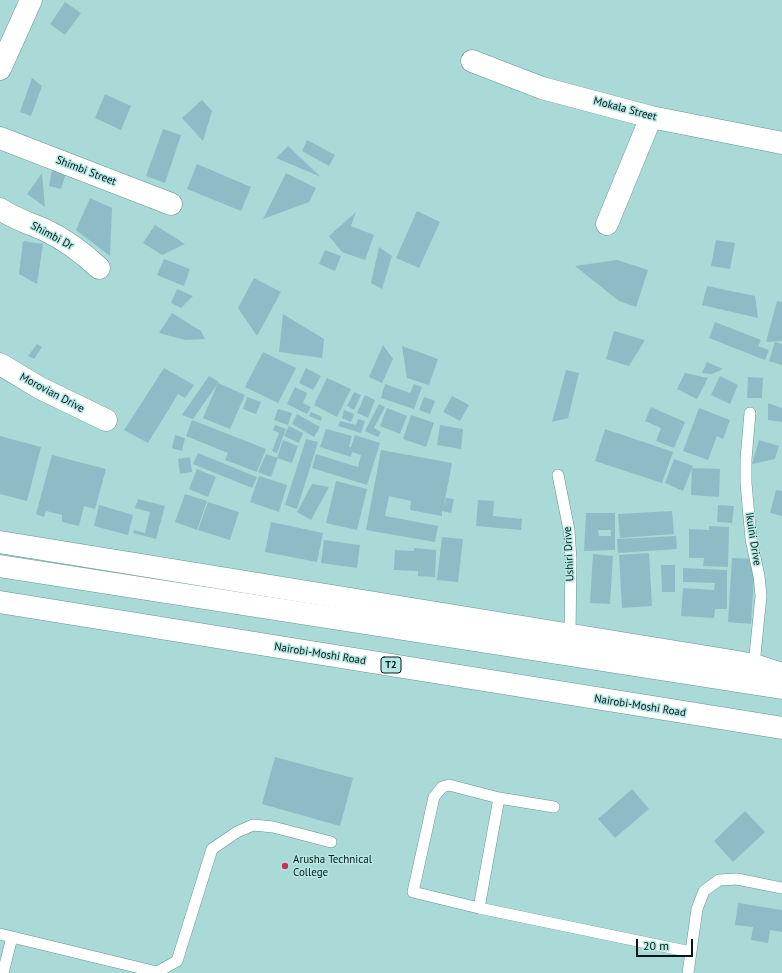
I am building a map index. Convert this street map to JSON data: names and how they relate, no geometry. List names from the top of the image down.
{
  "streets": {
    "main road": [
      "Mokala Street",
      "Shimbi Street",
      "Shimbi Dr",
      "Morovian Drive",
      "Nairobi-Moshi Road",
      "T2"
    ],
    "lane": ["Ikuini Drive", "Ushiri Drive"]
  },
  "places": ["Arusha Technical College"],
  "scale_bar": "20 m"
}
